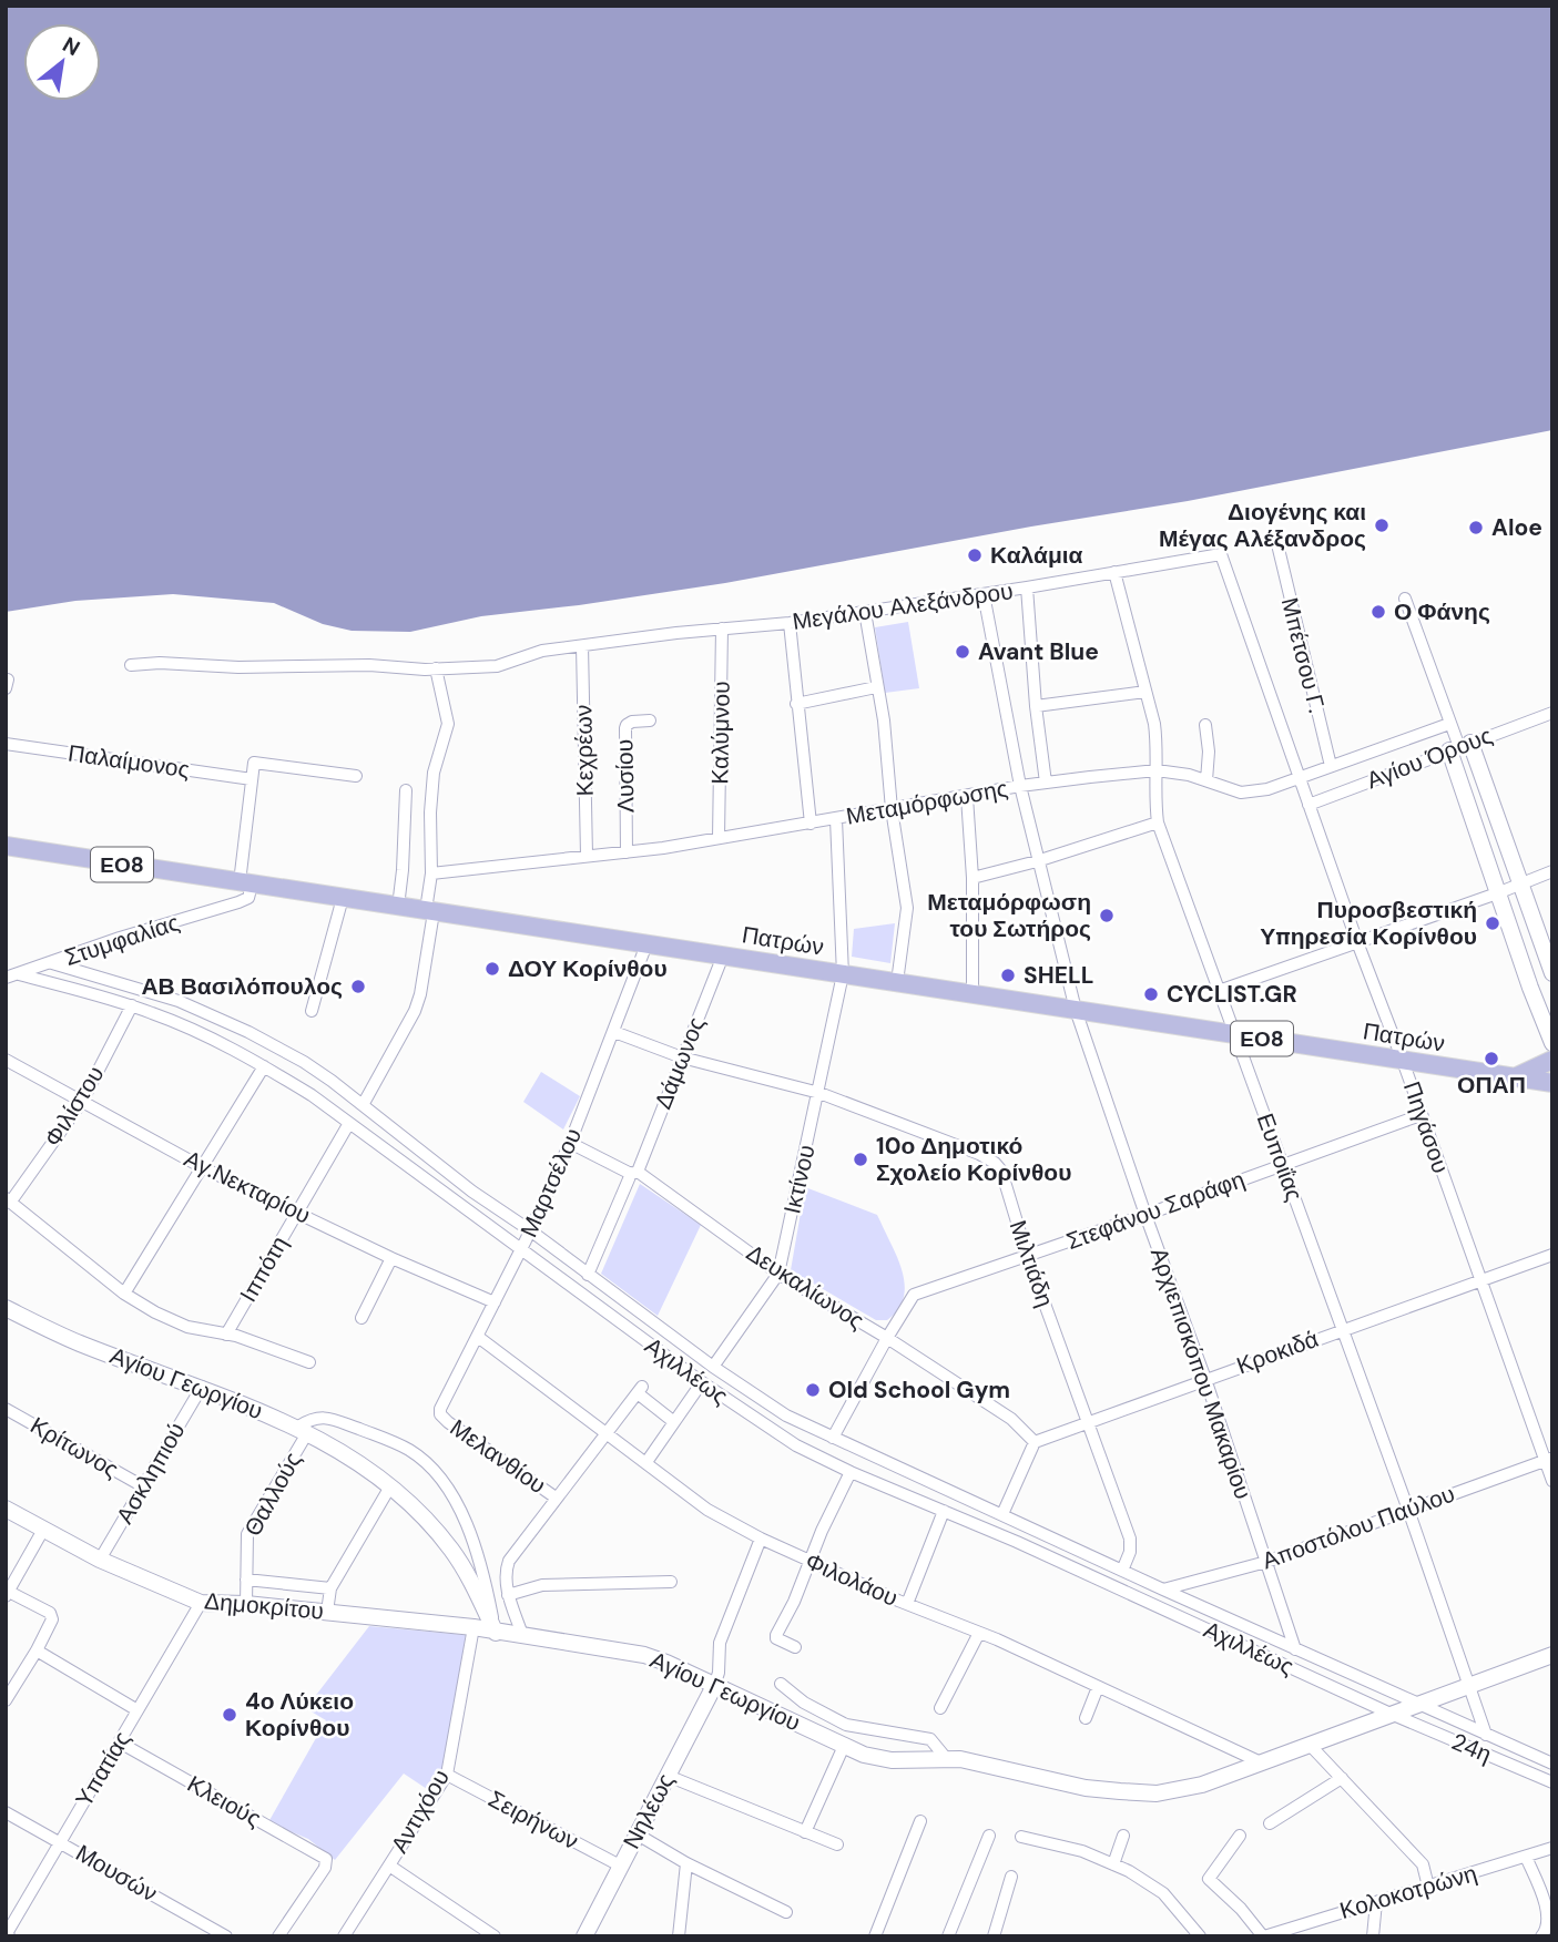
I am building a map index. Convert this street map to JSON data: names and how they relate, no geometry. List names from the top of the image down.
{
  "streets": {
    "main road": ["ΕΟ8", "Πατρών"],
    "street": [
      "Μεγάλου Αλεξάνδρου",
      "Μπέτσου Γ.",
      "Καλύμνου",
      "Κεχρέων",
      "Αγίου Όρους",
      "Παλαίμονος",
      "Λυσίου",
      "Μεταμόρφωσης",
      "Στυμφαλίας",
      "Δάμωνος",
      "Φιλίστου",
      "Πηγάσου",
      "Ευποιΐας",
      "Ικτίνου",
      "Μαρτσέλου",
      "Αγ.Νεκταρίου",
      "Στεφάνου Σαράφη",
      "Μιλτιάδη",
      "Ιππότη",
      "Δευκαλίωνος",
      "Κροκιδά",
      "Αχιλλέως",
      "Αρχιεπισκόπου Μακαρίου",
      "Αγίου Γεωργίου",
      "Κρίτωνος",
      "Μελανθίου",
      "Ασκληπιού",
      "Θαλλούς",
      "Αποστόλου Παύλου",
      "Φιλολάου",
      "Δημοκρίτου",
      "24η",
      "Υπατίας",
      "Κλειούς",
      "Αντιχόου",
      "Νηλέως",
      "Σειρήνων",
      "Μουσών",
      "Κολοκοτρώνη"
    ]
  },
  "crossings": [
    ["Μεγάλου Αλεξάνδρου", "Καλύμνου"],
    ["Μεγάλου Αλεξάνδρου", "Κεχρέων"],
    ["Μεγάλου Αλεξάνδρου", "Πηγάσου"],
    ["Μεγάλου Αλεξάνδρου", "Ευποιΐας"],
    ["Μεγάλου Αλεξάνδρου", "Αρχιεπισκόπου Μακαρίου"],
    ["Μπέτσου Γ.", "Μεταμόρφωσης"],
    ["Καλύμνου", "Μεταμόρφωσης"],
    ["Κεχρέων", "Μεταμόρφωσης"],
    ["Αγίου Όρους", "Πηγάσου"],
    ["Λυσίου", "Μεταμόρφωσης"],
    ["Μεταμόρφωσης", "Πηγάσου"],
    ["Μεταμόρφωσης", "Ευποιΐας"],
    ["Μεταμόρφωσης", "Ικτίνου"],
    ["Μεταμόρφωσης", "Αρχιεπισκόπου Μακαρίου"],
    ["Στυμφαλίας", "Πατρών"],
    ["Στυμφαλίας", "Αχιλλέως"],
    ["Πατρών", "Δάμωνος"],
    ["Πατρών", "Πηγάσου"],
    ["Πατρών", "Ευποιΐας"],
    ["Πατρών", "Ικτίνου"],
    ["Πατρών", "Μαρτσέλου"],
    ["Πατρών", "Αρχιεπισκόπου Μακαρίου"],
    ["Δάμωνος", "Μιλτιάδη"],
    ["Δάμωνος", "Δευκαλίωνος"],
    ["Δάμωνος", "Αχιλλέως"],
    ["Φιλίστου", "Αγ.Νεκταρίου"],
    ["Φιλίστου", "Αχιλλέως"],
    ["Πηγάσου", "Στεφάνου Σαράφη"],
    ["Πηγάσου", "Κροκιδά"],
    ["Πηγάσου", "Αποστόλου Παύλου"],
    ["Ευποιΐας", "Στεφάνου Σαράφη"],
    ["Ευποιΐας", "Κροκιδά"],
    ["Ευποιΐας", "Αχιλλέως"],
    ["Ευποιΐας", "Αγίου Γεωργίου"],
    ["Ευποιΐας", "Αποστόλου Παύλου"],
    ["Ικτίνου", "Μιλτιάδη"],
    ["Ικτίνου", "Δευκαλίωνος"],
    ["Ικτίνου", "Αχιλλέως"],
    ["Μαρτσέλου", "Αγ.Νεκταρίου"],
    ["Μαρτσέλου", "Μιλτιάδη"],
    ["Μαρτσέλου", "Δευκαλίωνος"],
    ["Μαρτσέλου", "Αχιλλέως"],
    ["Μαρτσέλου", "Μελανθίου"],
    ["Μαρτσέλου", "Φιλολάου"],
    ["Αγ.Νεκταρίου", "Ιππότη"],
    ["Στεφάνου Σαράφη", "Μιλτιάδη"],
    ["Στεφάνου Σαράφη", "Δευκαλίωνος"],
    ["Στεφάνου Σαράφη", "Αχιλλέως"],
    ["Στεφάνου Σαράφη", "Αρχιεπισκόπου Μακαρίου"],
    ["Μιλτιάδη", "Κροκιδά"],
    ["Μιλτιάδη", "Αχιλλέως"],
    ["Ιππότη", "Αχιλλέως"],
    ["Δευκαλίωνος", "Κροκιδά"],
    ["Κροκιδά", "Αρχιεπισκόπου Μακαρίου"],
    ["Αχιλλέως", "Αρχιεπισκόπου Μακαρίου"],
    ["Αχιλλέως", "Αγίου Γεωργίου"],
    ["Αχιλλέως", "Αποστόλου Παύλου"],
    ["Αχιλλέως", "24η"],
    ["Αρχιεπισκόπου Μακαρίου", "Αποστόλου Παύλου"],
    ["Αγίου Γεωργίου", "Ασκληπιού"],
    ["Αγίου Γεωργίου", "Θαλλούς"],
    ["Αγίου Γεωργίου", "Φιλολάου"],
    ["Αγίου Γεωργίου", "Δημοκρίτου"],
    ["Αγίου Γεωργίου", "24η"],
    ["Αγίου Γεωργίου", "Νηλέως"],
    ["Κρίτωνος", "Ασκληπιού"],
    ["Ασκληπιού", "Δημοκρίτου"],
    ["Θαλλούς", "Δημοκρίτου"],
    ["Δημοκρίτου", "Υπατίας"],
    ["Δημοκρίτου", "Αντιχόου"],
    ["Υπατίας", "Κλειούς"],
    ["Υπατίας", "Μουσών"],
    ["Αντιχόου", "Σειρήνων"],
    ["Νηλέως", "Σειρήνων"]
  ],
  "places": [
    "Διογένης και Μέγας Αλέξανδρος",
    "Aloe",
    "Καλάμια",
    "Ο Φάνης",
    "Avant Blue",
    "Μεταμόρφωση του Σωτήρος",
    "Πυροσβεστική Υπηρεσία Κορίνθου",
    "ΔΟΥ Κορίνθου",
    "SHELL",
    "ΑΒ Βασιλόπουλος",
    "CYCLIST.GR",
    "ΟΠΑΠ",
    "10ο Δημοτικό Σχολείο Κορίνθου",
    "Old School Gym",
    "4ο Λύκειο Κορίνθου"
  ],
  "north": "top right"
}
